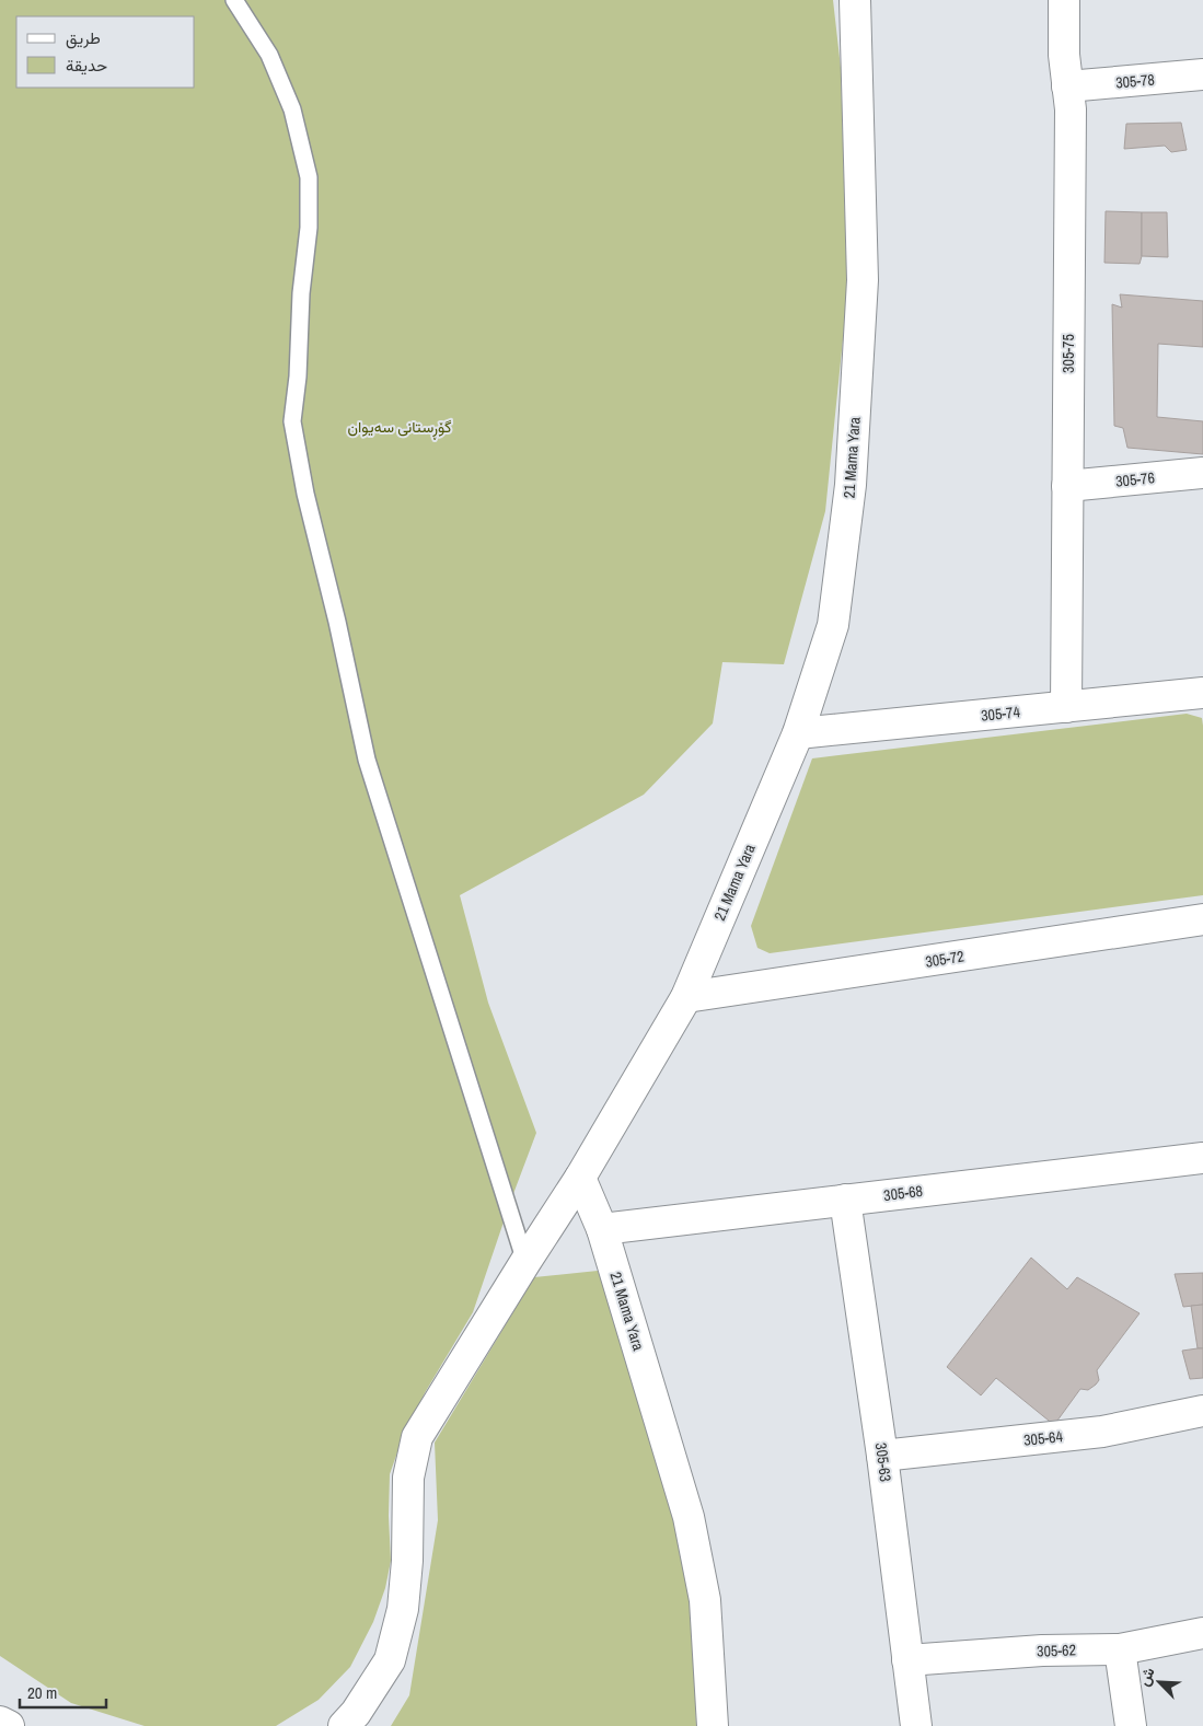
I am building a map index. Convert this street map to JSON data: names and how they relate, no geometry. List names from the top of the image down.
{
  "streets": {
    "street": [
      "305-78",
      "305-75",
      "21 Mama Yara",
      "305-76",
      "305-74",
      "305-72",
      "305-68",
      "305-64",
      "305-63",
      "305-62"
    ]
  },
  "crossings": [
    ["305-78", "305-75"],
    ["305-75", "305-76"],
    ["305-75", "305-74"],
    ["21 Mama Yara", "305-74"],
    ["21 Mama Yara", "305-72"],
    ["21 Mama Yara", "305-68"],
    ["305-68", "305-63"],
    ["305-64", "305-63"],
    ["305-63", "305-62"]
  ],
  "parks": ["گۆڕستانی سەیوان"],
  "legend": ["طريق", "حديقة"],
  "scale_bar": "20 m",
  "north": "top left"
}
